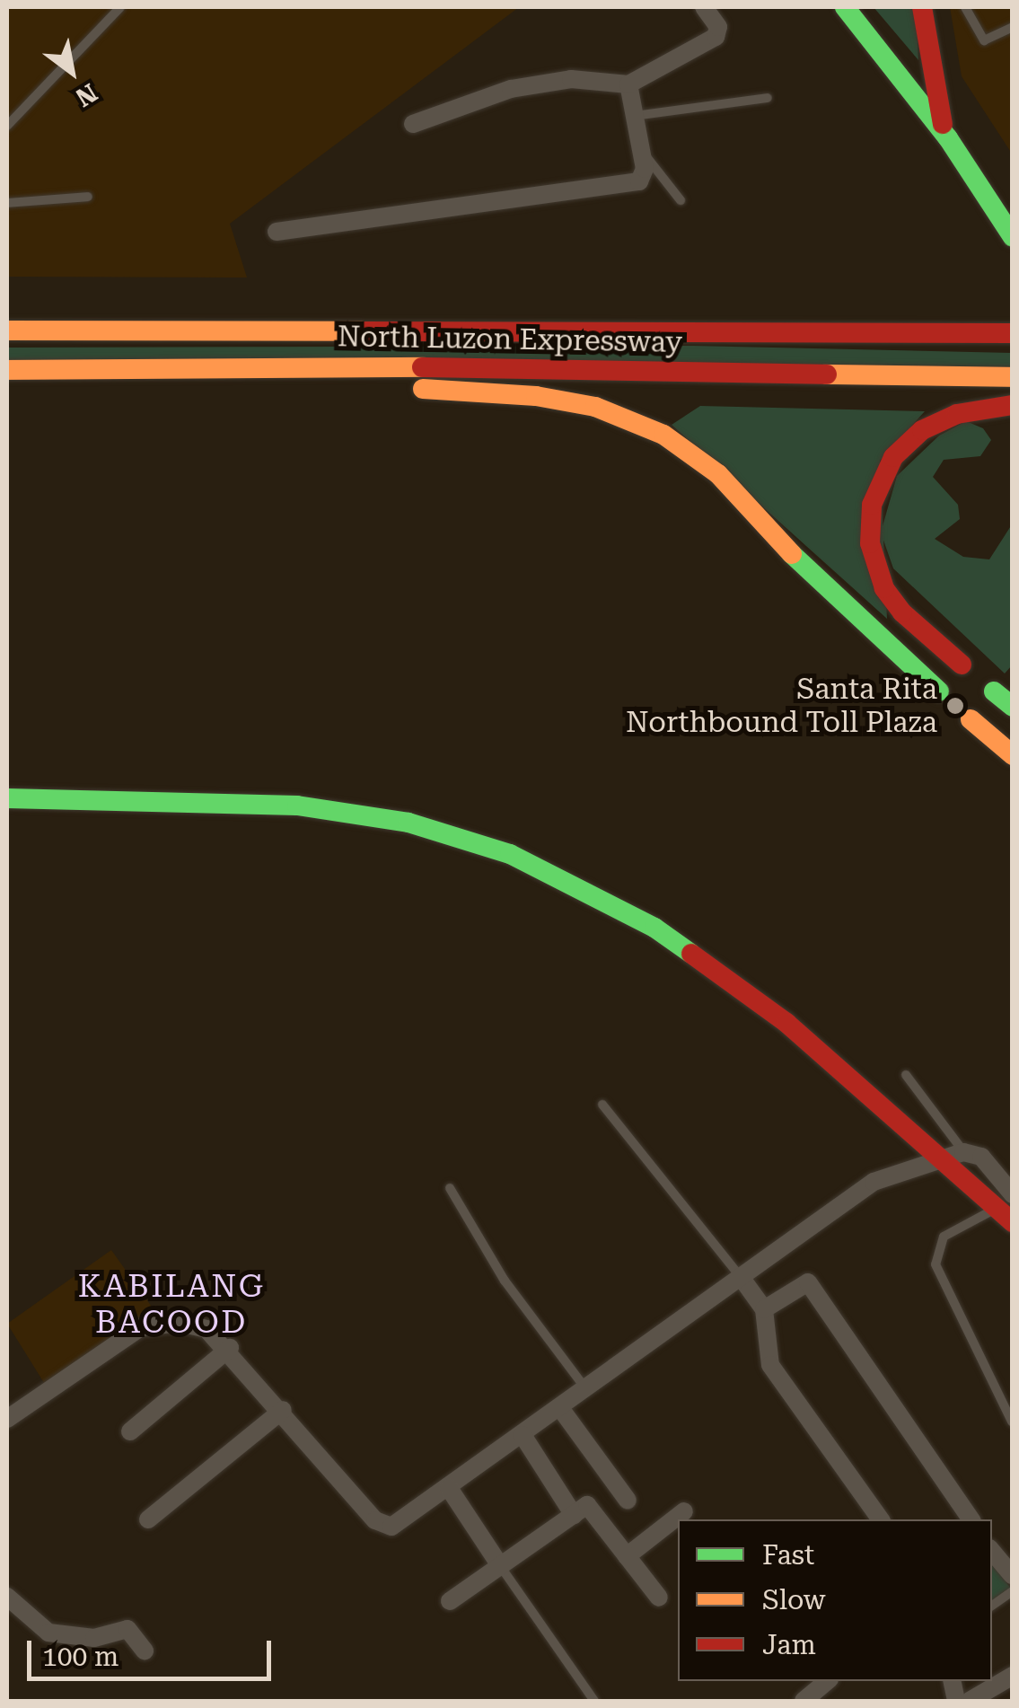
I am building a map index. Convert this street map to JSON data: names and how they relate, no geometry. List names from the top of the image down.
{
  "streets": {
    "main road": ["North Luzon Expressway"]
  },
  "districts": ["KABILANG BACOOD"],
  "places": ["Santa Rita Northbound Toll Plaza"],
  "legend": ["Fast", "Slow", "Jam"],
  "scale_bar": "100 m",
  "north": "bottom right"
}
